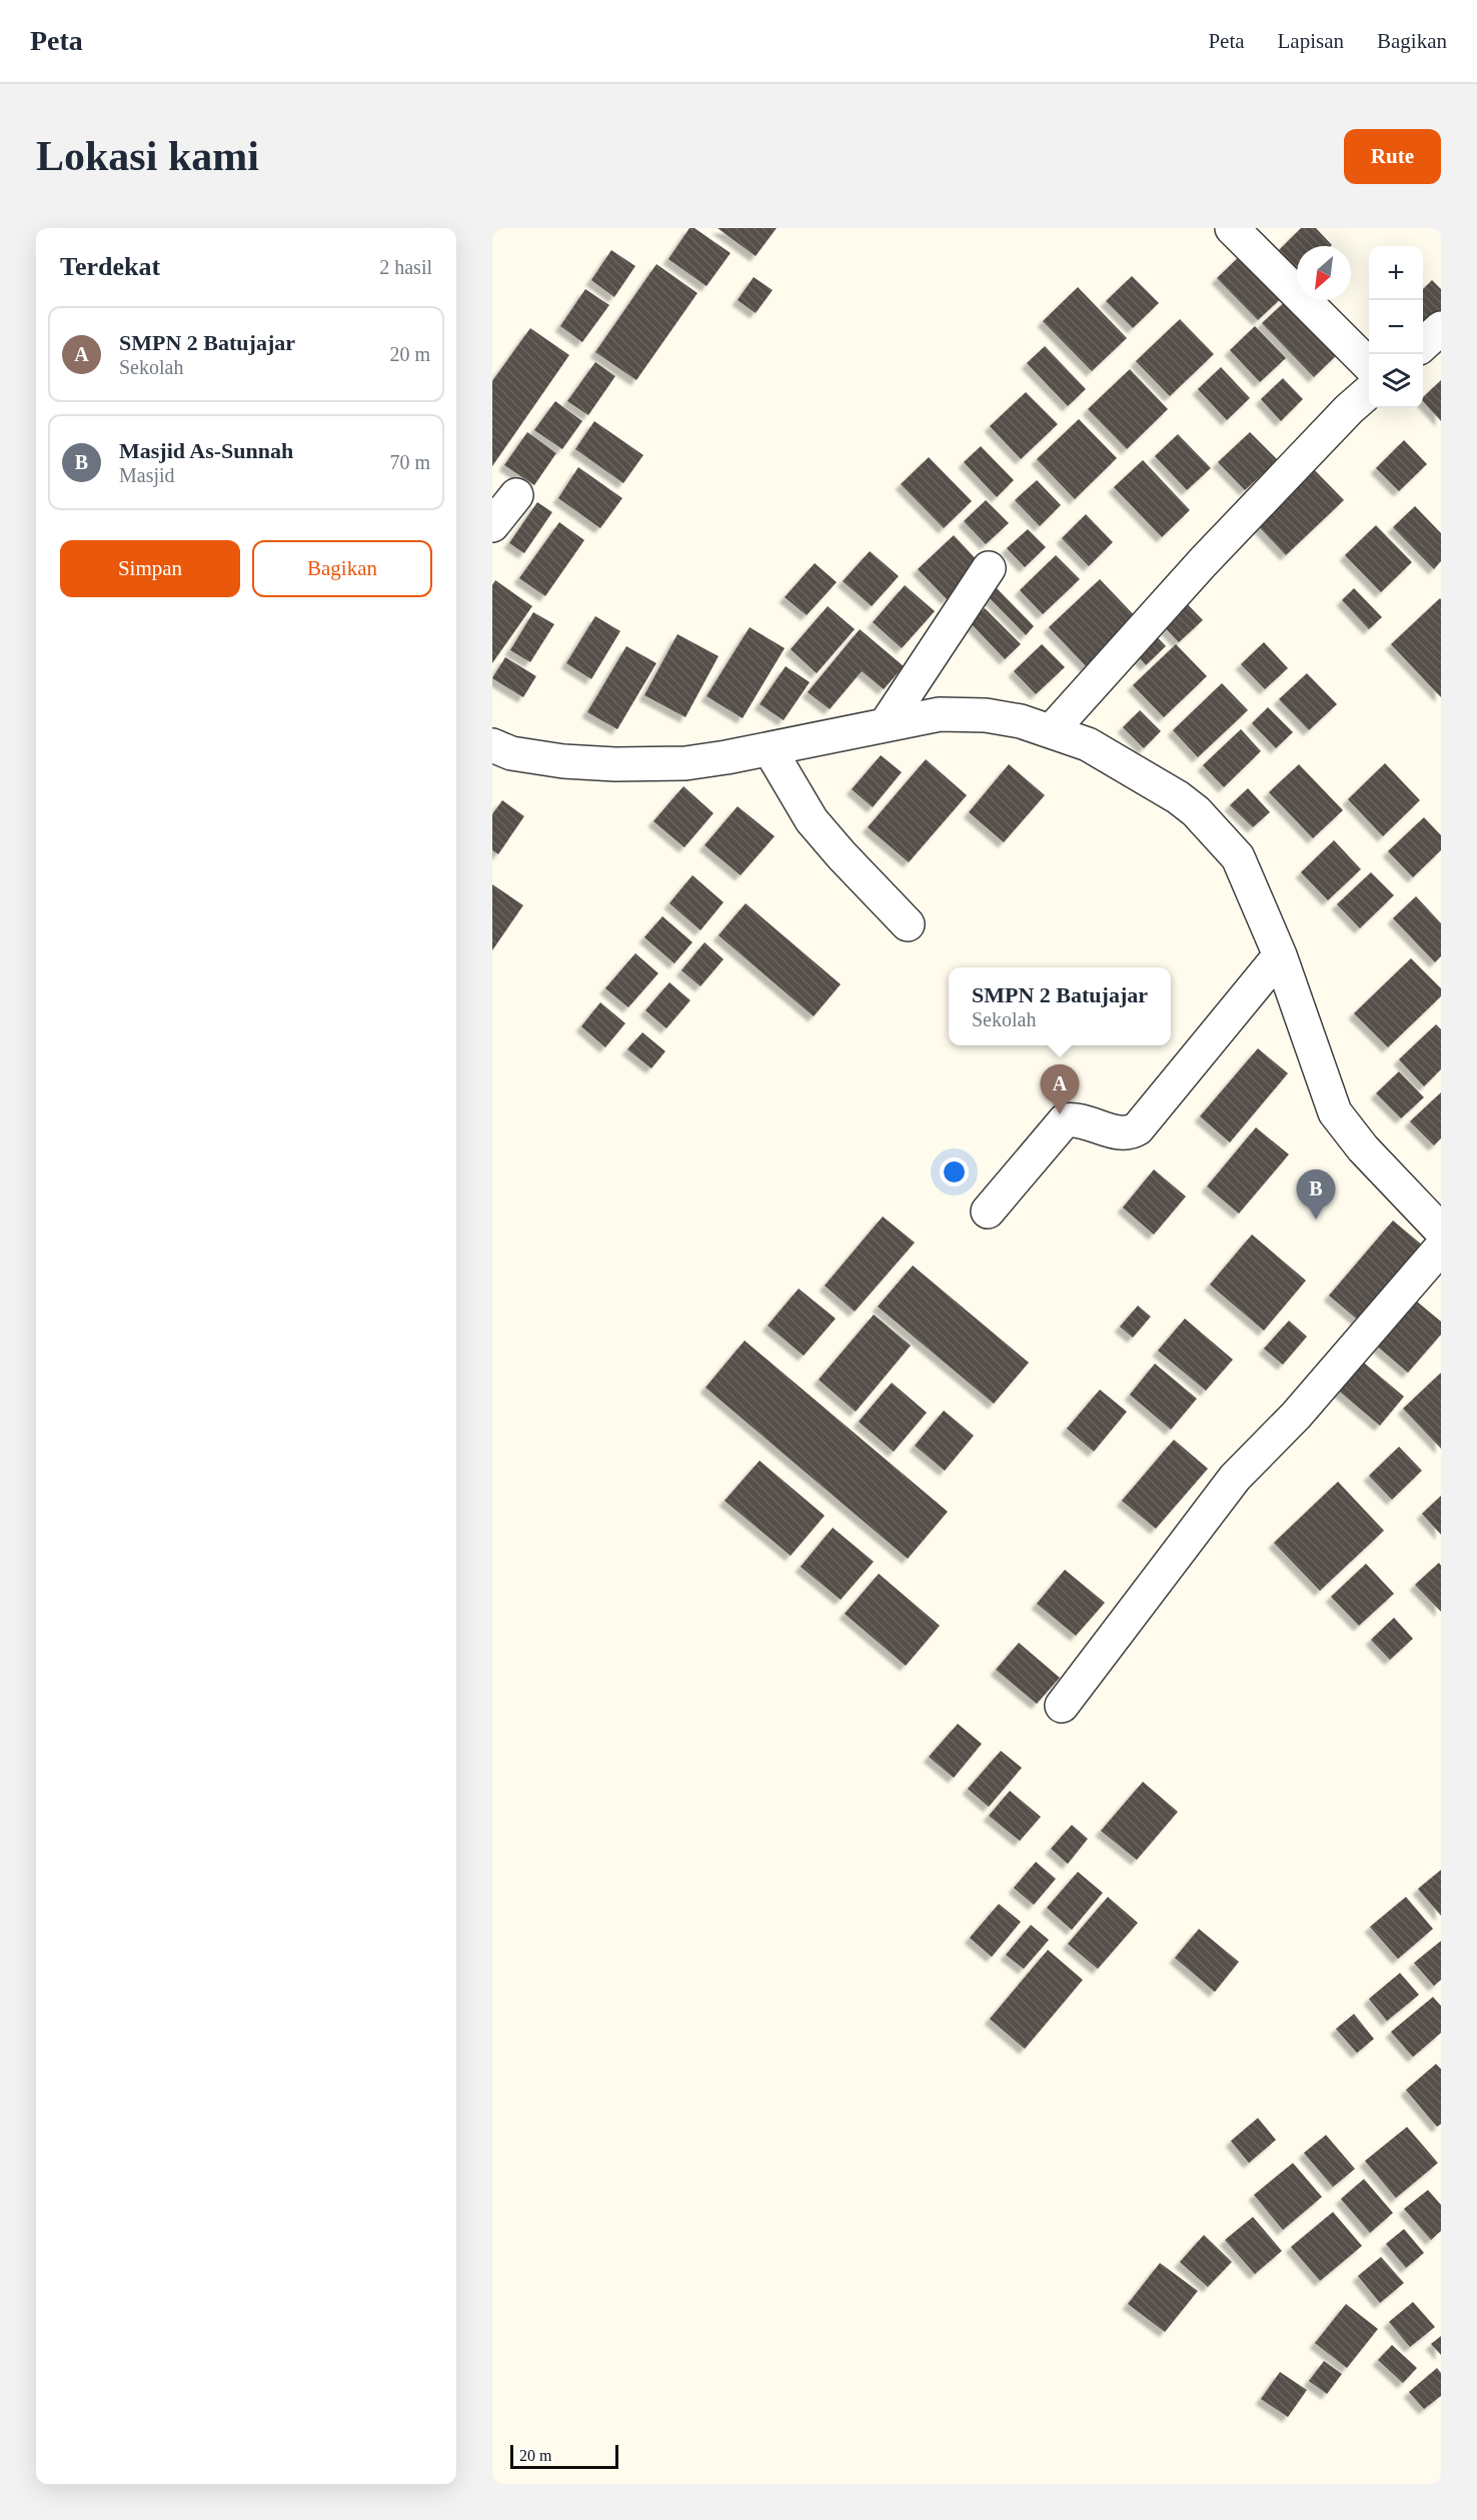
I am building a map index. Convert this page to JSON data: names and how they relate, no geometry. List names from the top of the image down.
{
  "scale_bar": "20 m",
  "north": "bottom left",
  "page": {
    "header": "Peta",
    "nav": ["Peta", "Lapisan", "Bagikan"],
    "buttons": [
      "Rute",
      ["Simpan", "Bagikan"]
    ],
    "title": "Lokasi kami",
    "heading": ["Terdekat", "2 hasil"],
    "map_buttons": ["+", "−"],
    "list": [
      {
        "mark": "A",
        "name": "SMPN 2 Batujajar",
        "note": "Sekolah",
        "value": "20 m"
      },
      {
        "mark": "B",
        "name": "Masjid As-Sunnah",
        "note": "Masjid",
        "value": "70 m"
      }
    ],
    "popup": ["SMPN 2 Batujajar", "Sekolah"],
    "pins": ["A", "B"],
    "scale": "20 m"
  }
}
